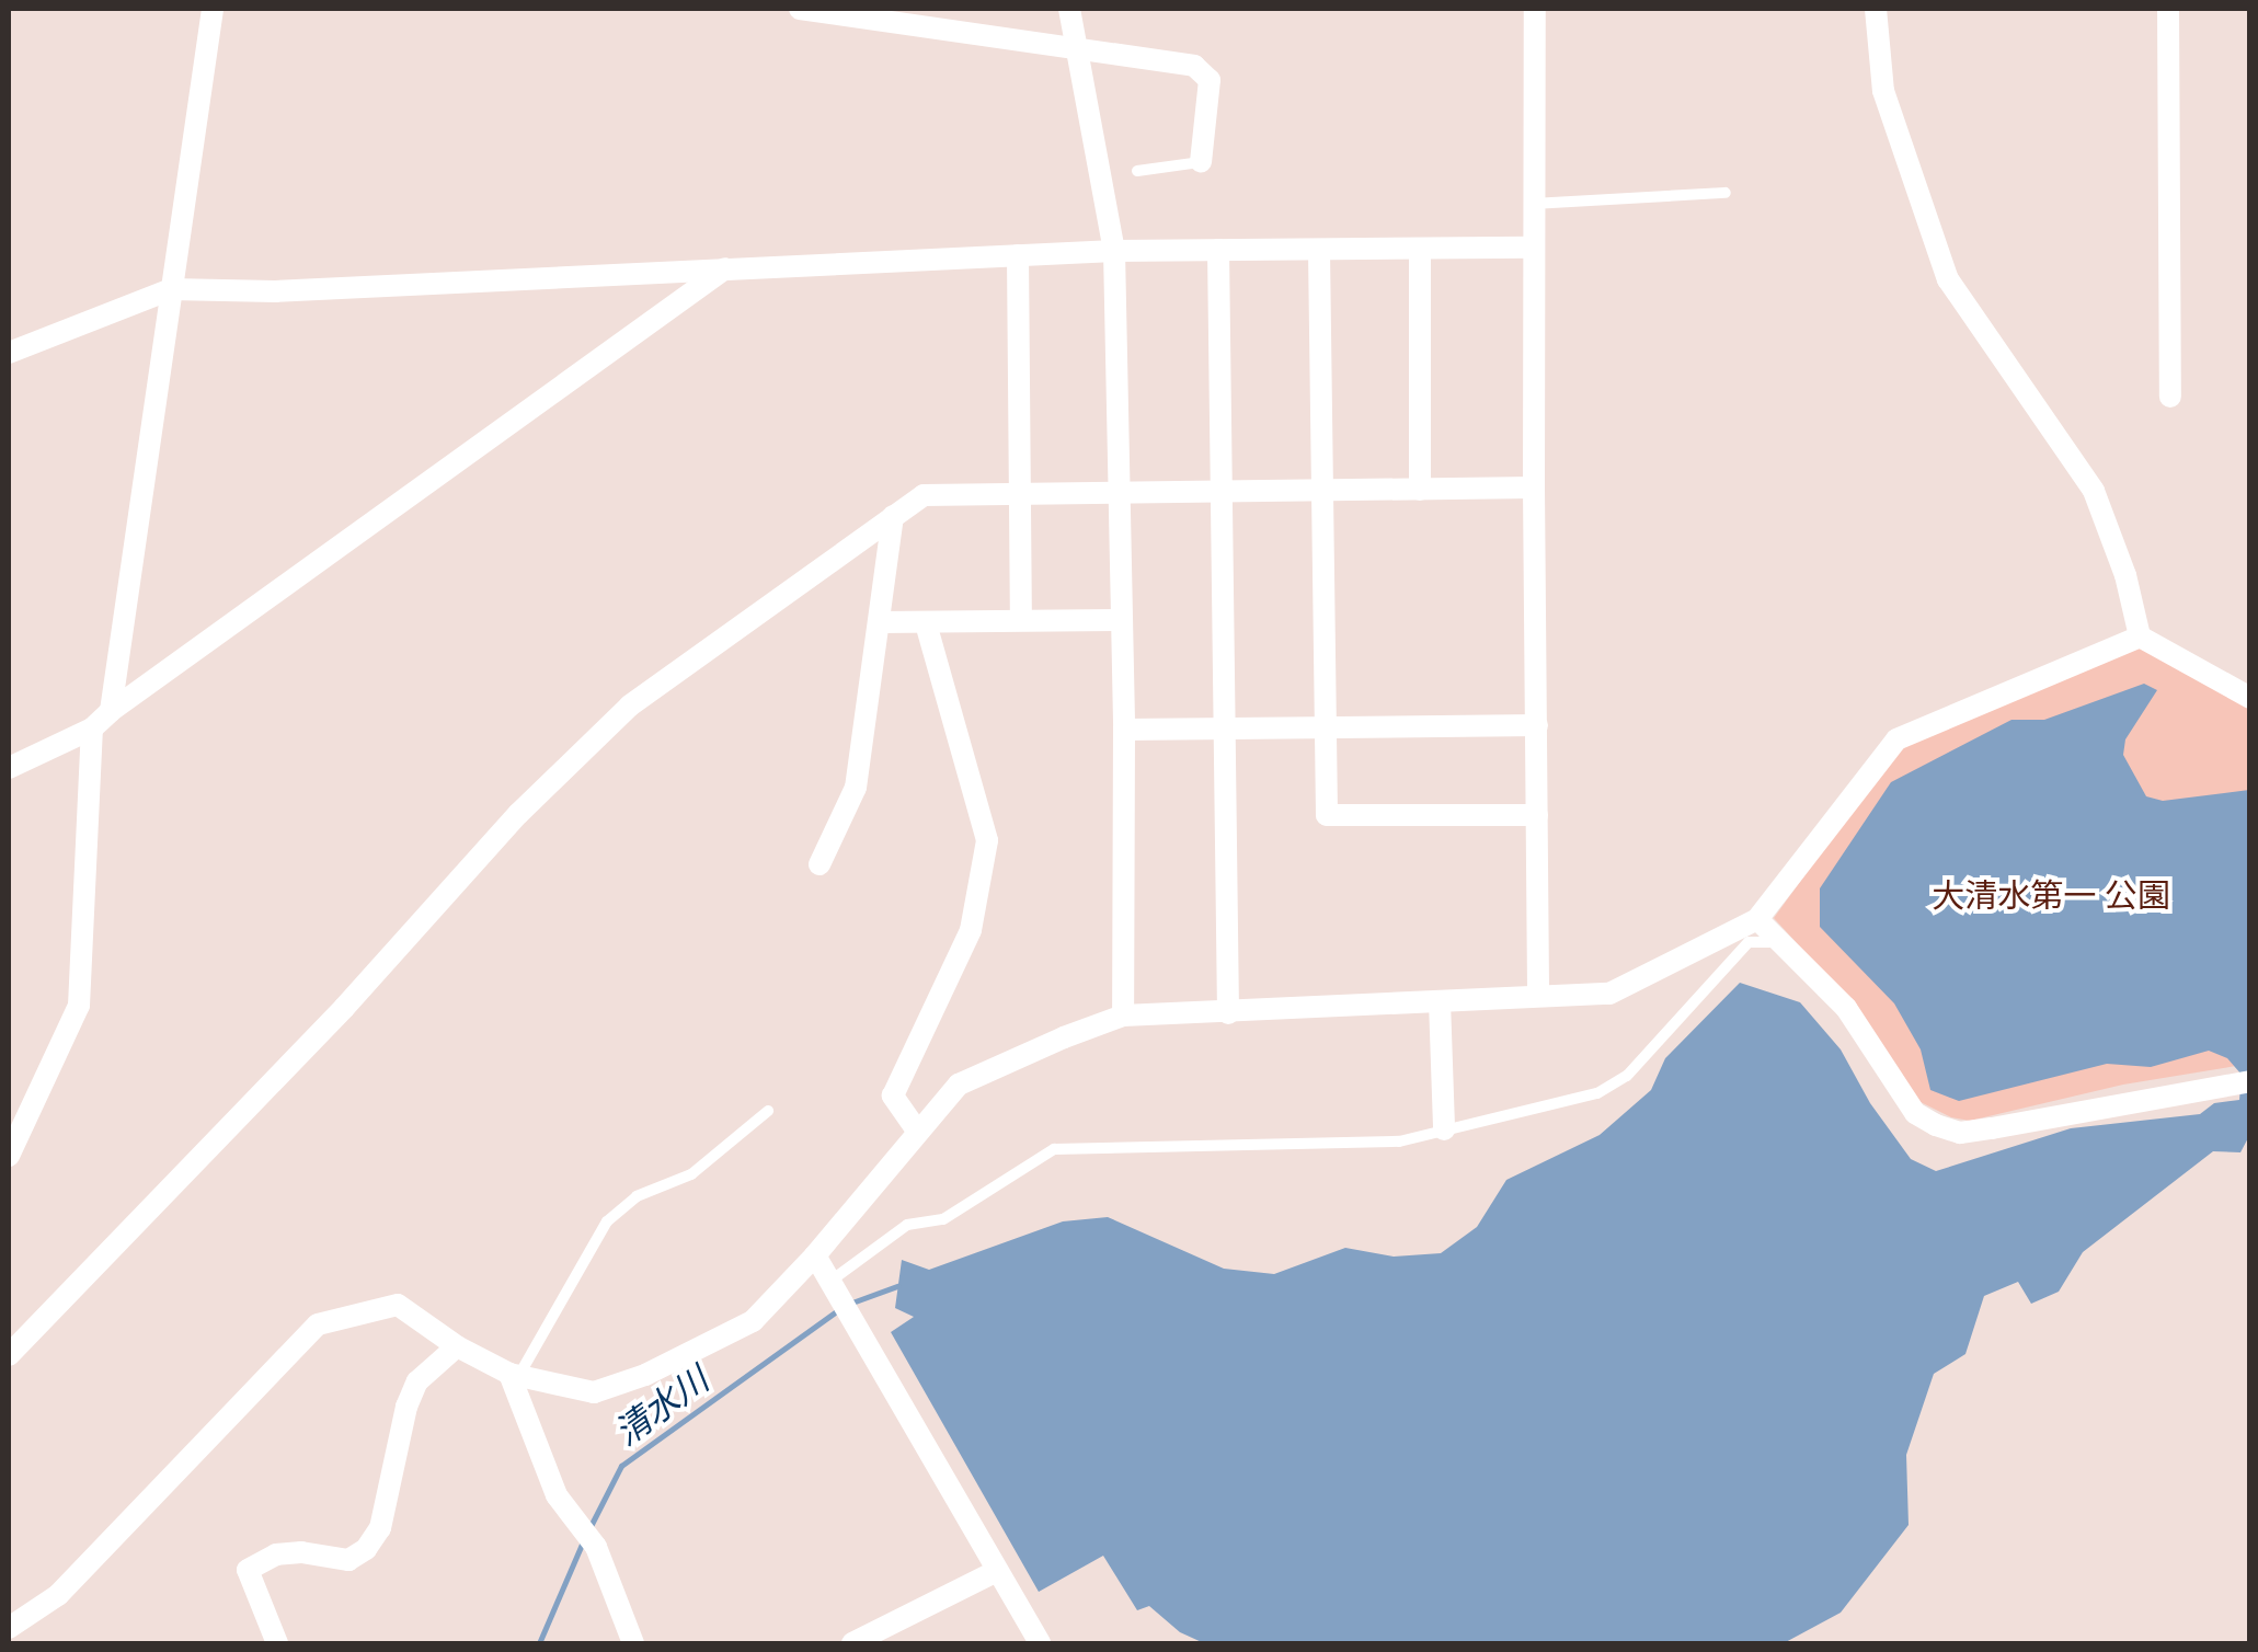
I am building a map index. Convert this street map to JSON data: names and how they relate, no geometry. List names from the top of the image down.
{
  "water": ["清水川"],
  "parks": ["大清水第一 公園"]
}
